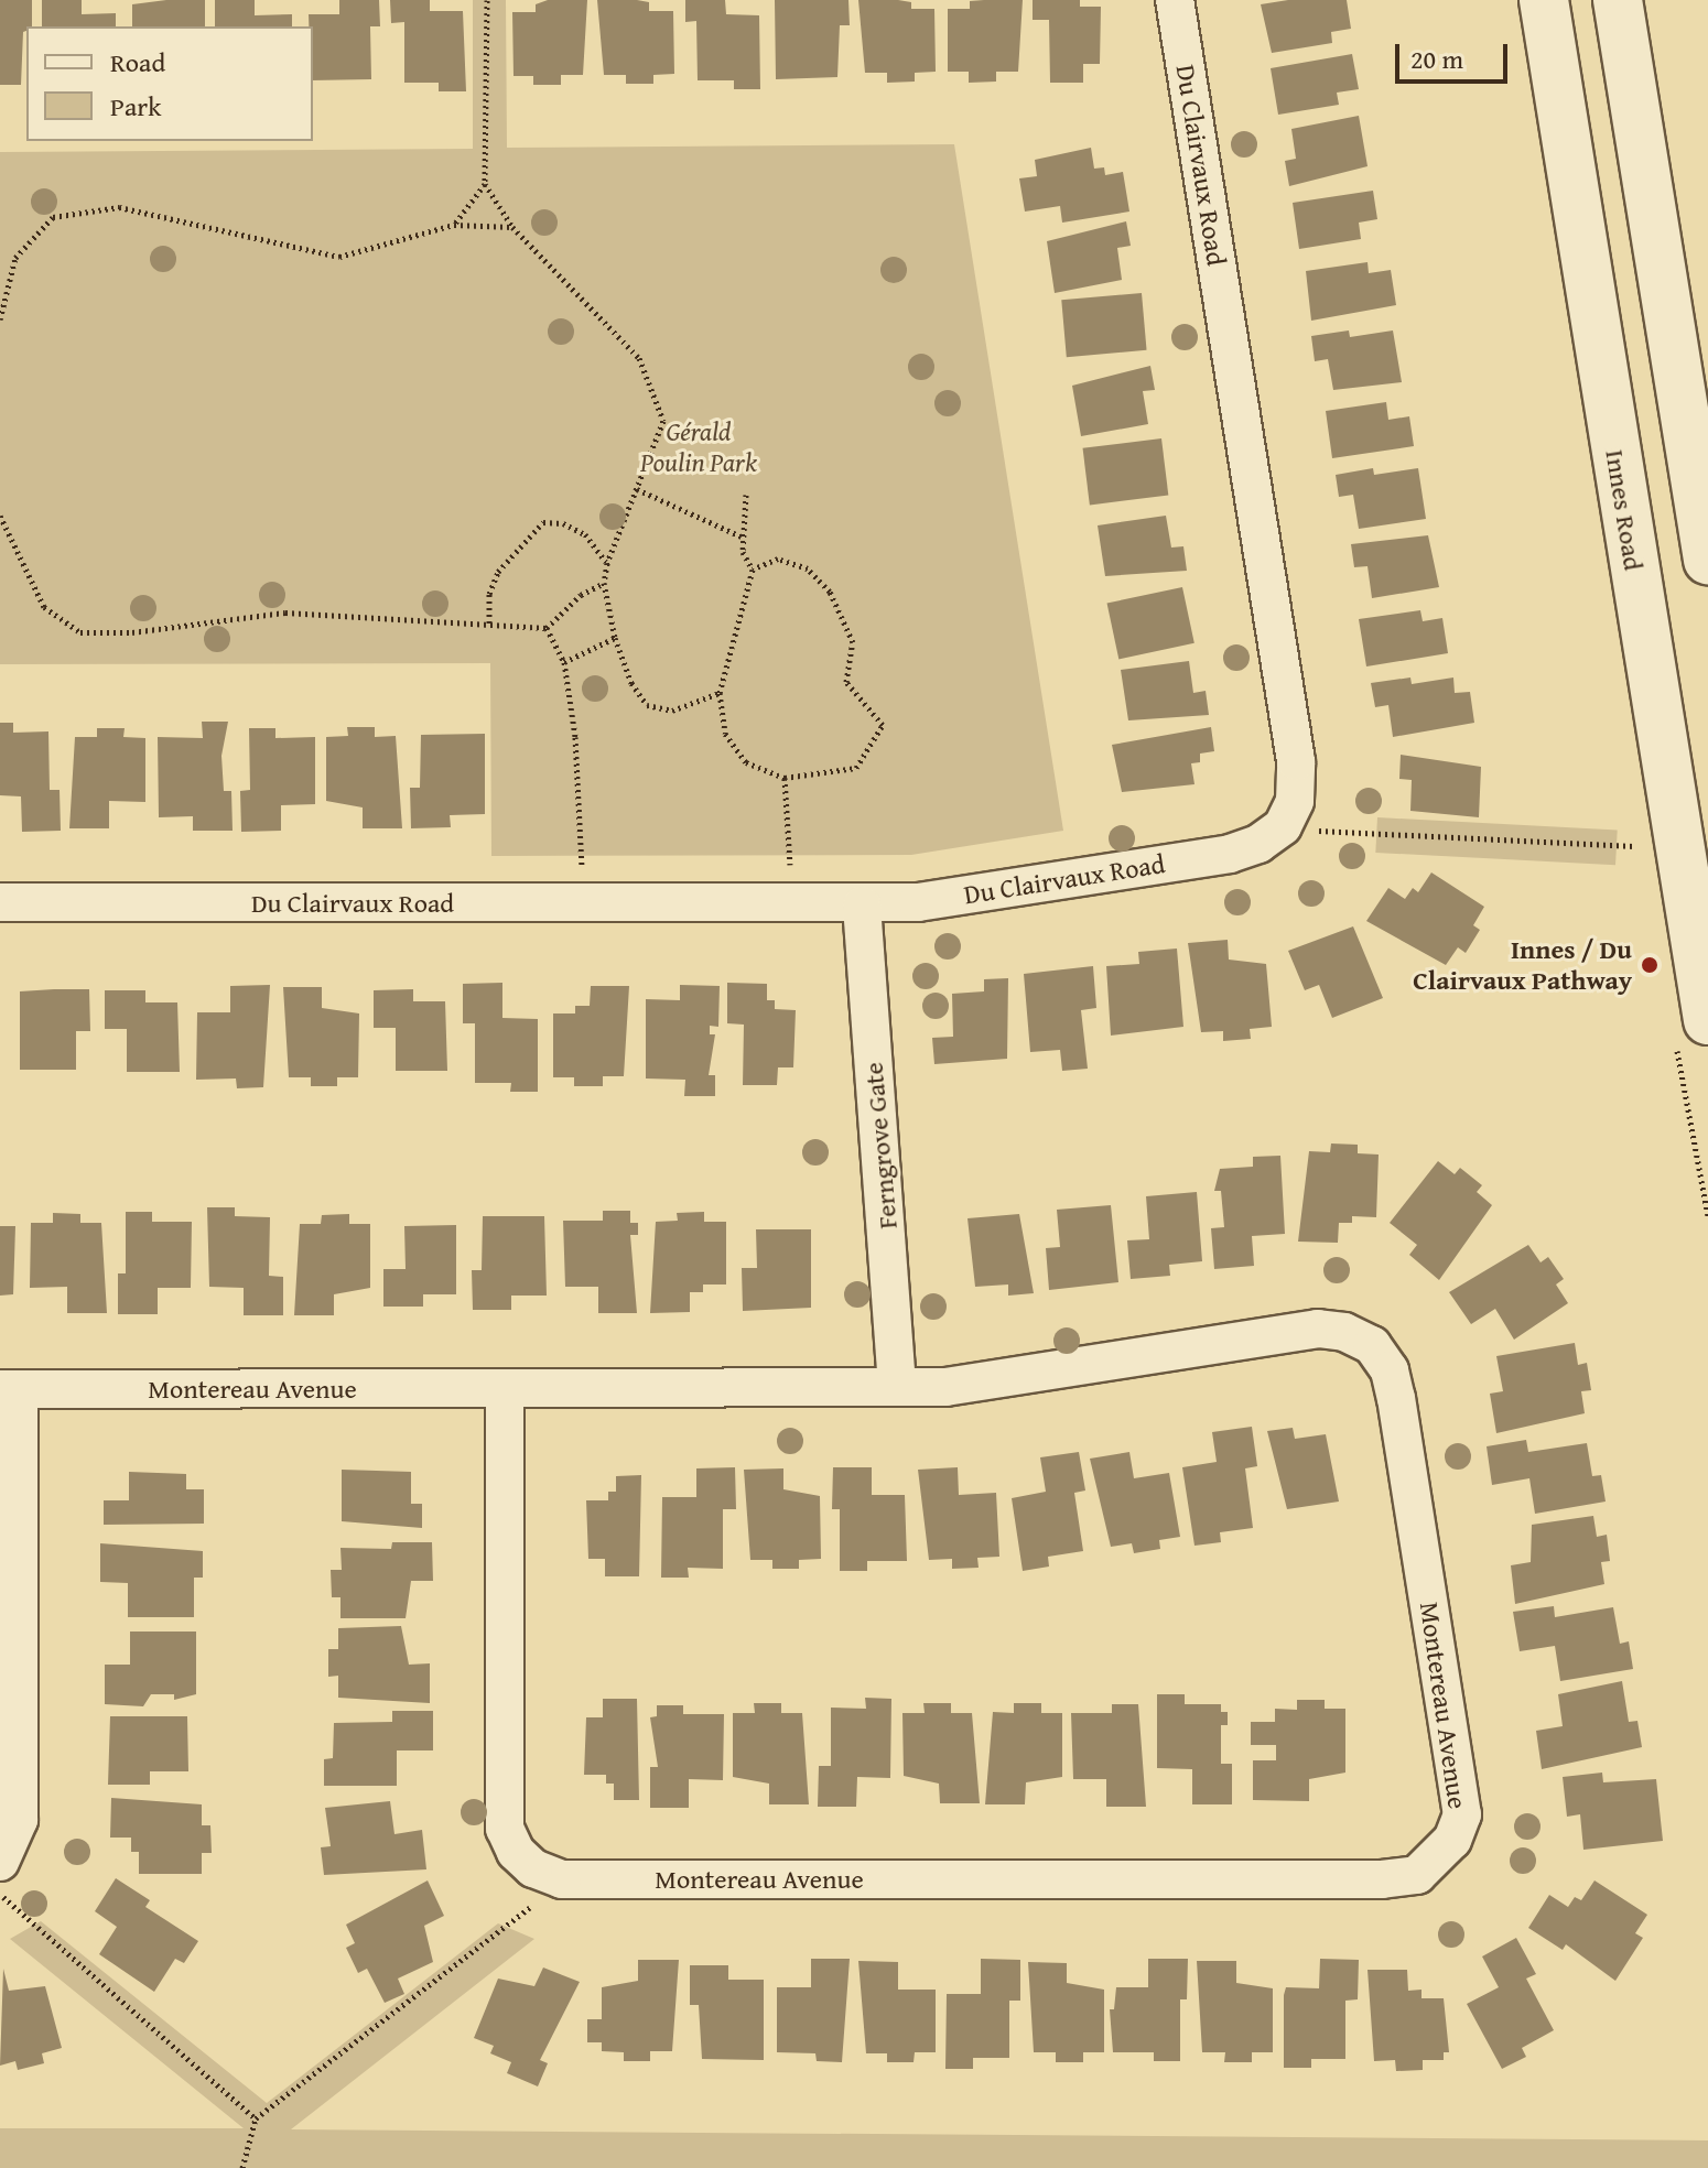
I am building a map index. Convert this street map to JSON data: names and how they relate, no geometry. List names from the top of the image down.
{
  "streets": {
    "main road": ["Innes Road"],
    "street": ["Du Clairvaux Road", "Ferngrove Gate", "Montereau Avenue"]
  },
  "crossings": [
    ["Du Clairvaux Road", "Ferngrove Gate"],
    ["Ferngrove Gate", "Montereau Avenue"]
  ],
  "parks": ["Gérald Poulin Park"],
  "places": ["Innes / Du Clairvaux Pathway"],
  "legend": ["Road", "Park"],
  "scale_bar": "20 m"
}
